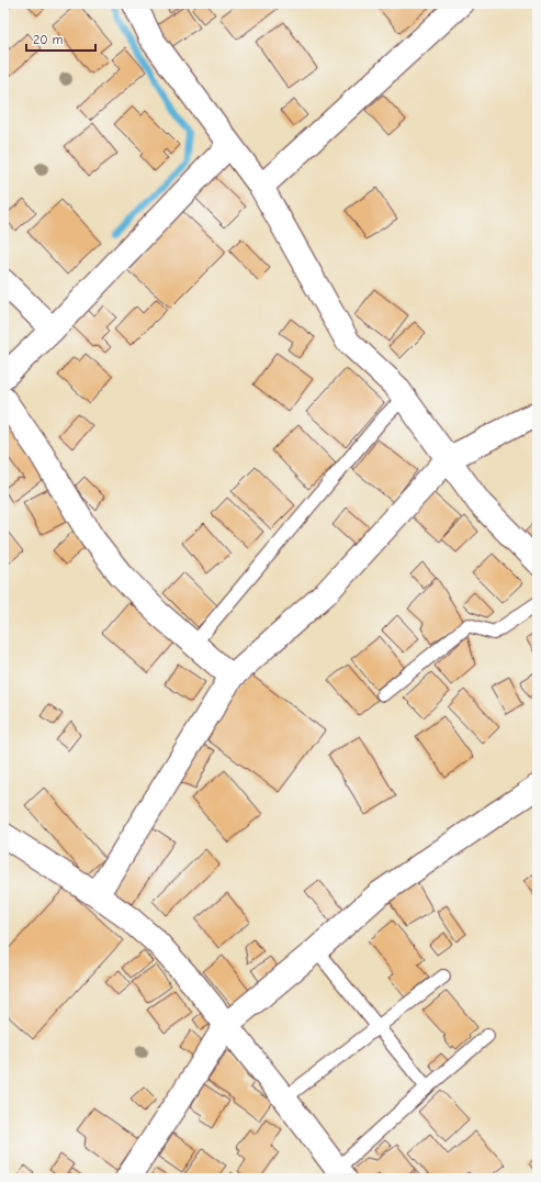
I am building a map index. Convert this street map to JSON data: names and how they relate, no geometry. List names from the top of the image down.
{
  "scale_bar": "20 m"
}
